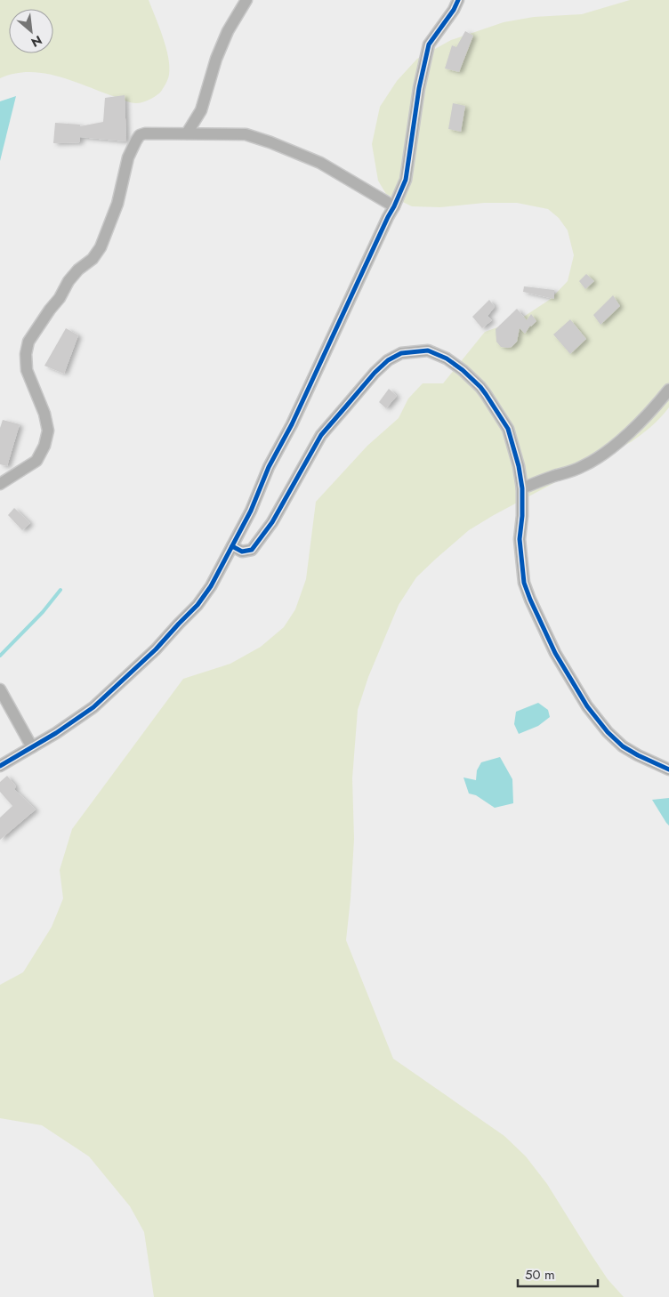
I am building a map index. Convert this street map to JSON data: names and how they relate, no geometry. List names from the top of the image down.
{
  "scale_bar": "50 m",
  "north": "bottom right"
}
